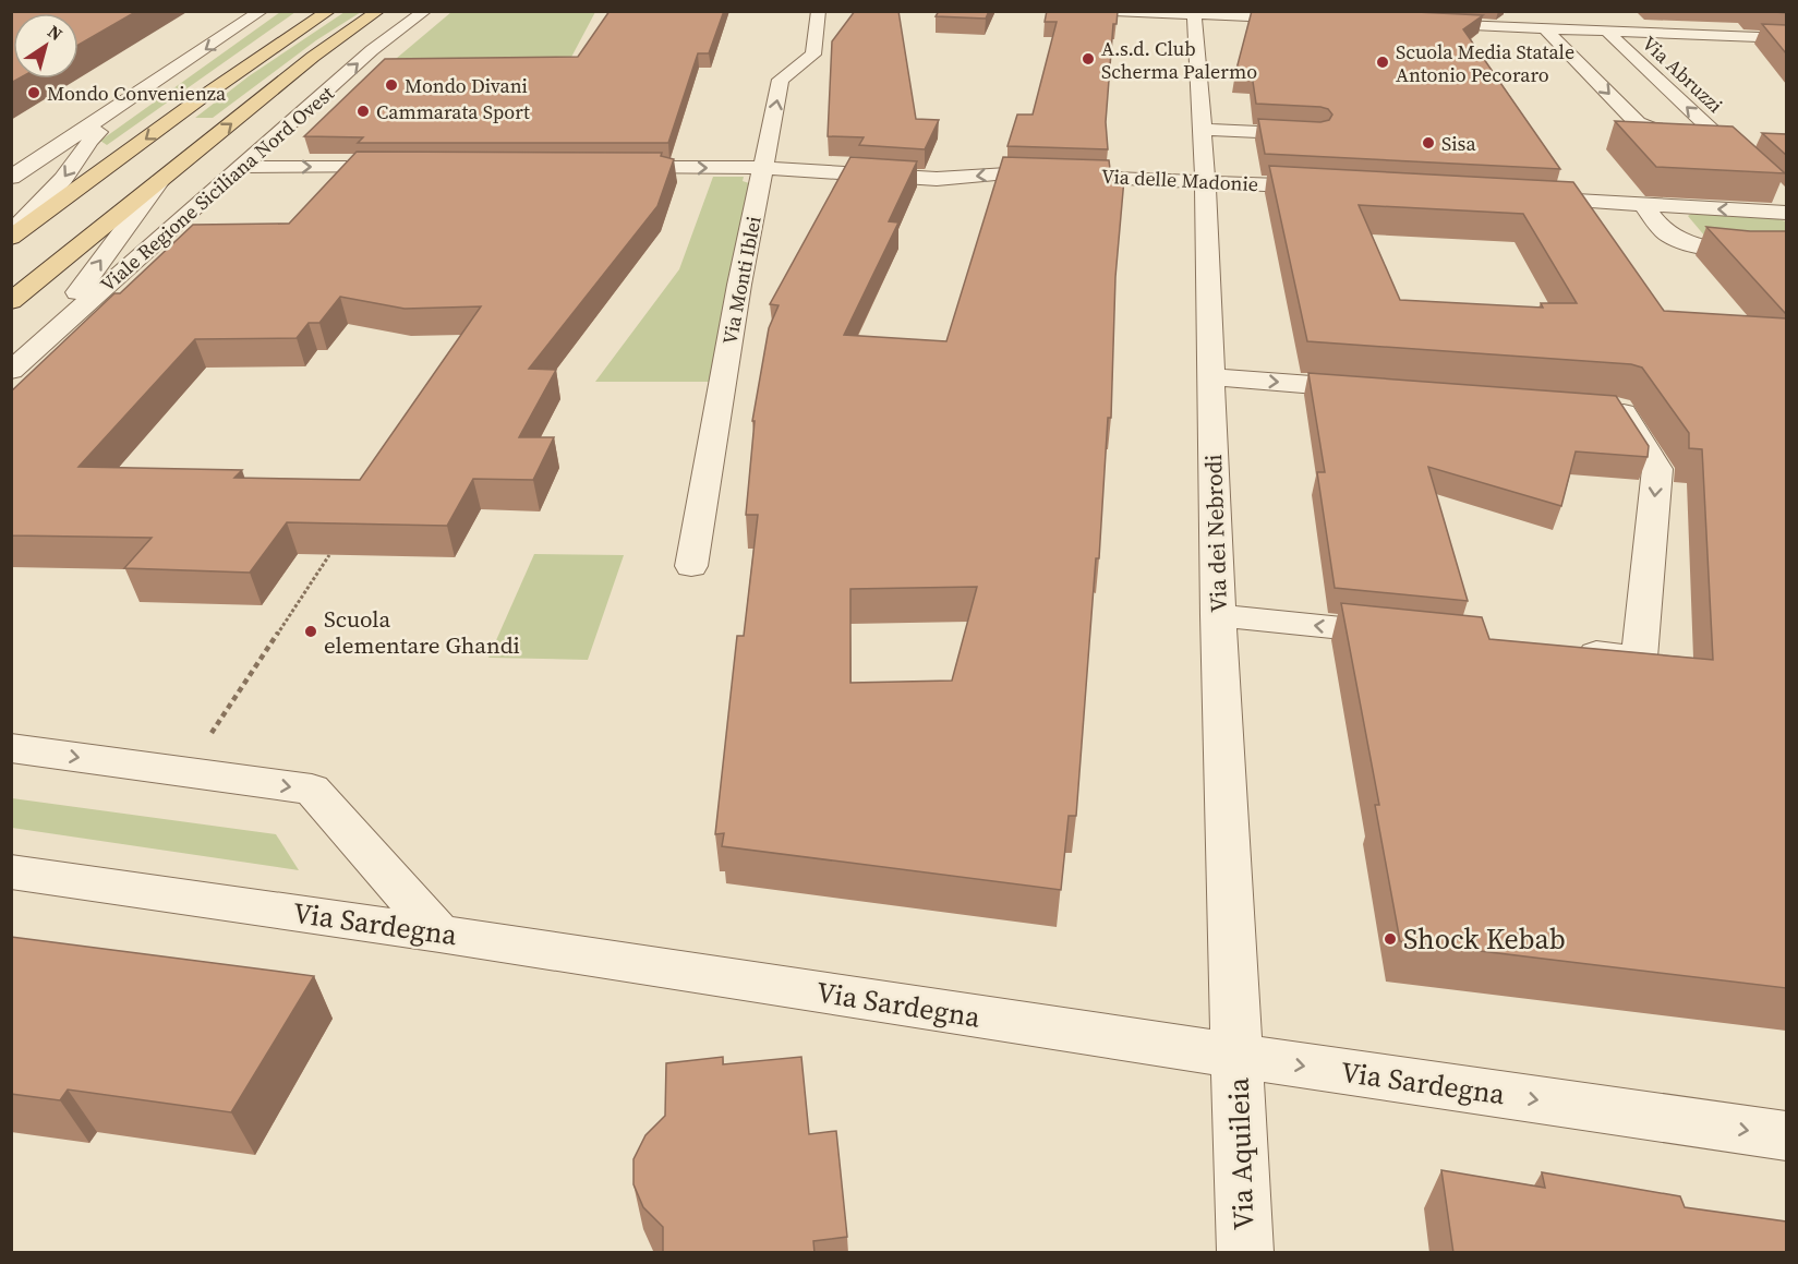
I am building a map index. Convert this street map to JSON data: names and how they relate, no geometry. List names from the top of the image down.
{
  "streets": {
    "main road": ["Viale Regione Siciliana Nord Ovest"],
    "street": [
      "Via Abruzzi",
      "Via delle Madonie",
      "Via Monti Iblei",
      "Via dei Nebrodi",
      "Via Sardegna",
      "Via Aquileia"
    ]
  },
  "crossings": [
    ["Via delle Madonie", "Via Monti Iblei"],
    ["Via delle Madonie", "Via dei Nebrodi"],
    ["Via dei Nebrodi", "Via Sardegna"],
    ["Via dei Nebrodi", "Via Aquileia"],
    ["Via Sardegna", "Via Aquileia"]
  ],
  "places": [
    "A.s.d. Club Scherma Palermo",
    "Scuola Media Statale Antonio Pecoraro",
    "Mondo Divani",
    "Mondo Convenienza",
    "Cammarata Sport",
    "Sisa",
    "Scuola elementare Ghandi",
    "Shock Kebab"
  ],
  "north": "top right"
}
